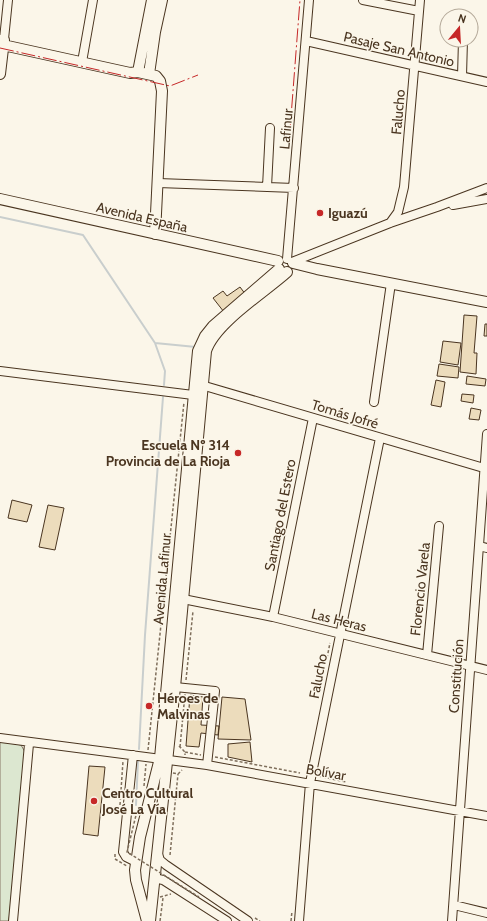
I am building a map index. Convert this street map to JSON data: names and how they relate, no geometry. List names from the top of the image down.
{
  "streets": {
    "main road": ["Avenida España", "Avenida Lafinur"],
    "street": [
      "Pasaje San Antonio",
      "Falucho",
      "Lafinur",
      "Tomás Jofré",
      "Santiago del Estero",
      "Florencio Varela",
      "Las Heras",
      "Constitución",
      "Bolívar"
    ]
  },
  "crossings": [
    ["Pasaje San Antonio", "Falucho"],
    ["Pasaje San Antonio", "Lafinur"],
    ["Falucho", "Tomás Jofré"],
    ["Falucho", "Las Heras"],
    ["Falucho", "Bolívar"],
    ["Lafinur", "Avenida España"],
    ["Lafinur", "Avenida Lafinur"],
    ["Avenida España", "Avenida Lafinur"],
    ["Tomás Jofré", "Santiago del Estero"],
    ["Tomás Jofré", "Avenida Lafinur"],
    ["Tomás Jofré", "Constitución"],
    ["Santiago del Estero", "Las Heras"],
    ["Avenida Lafinur", "Las Heras"],
    ["Avenida Lafinur", "Bolívar"],
    ["Florencio Varela", "Las Heras"],
    ["Las Heras", "Constitución"],
    ["Constitución", "Bolívar"]
  ],
  "places": [
    "Iguazú",
    "Escuela Nº 314 Provincia de La Rioja",
    "Héroes de Malvinas",
    "Centro Cultural José La Vía"
  ],
  "north": "top"
}
